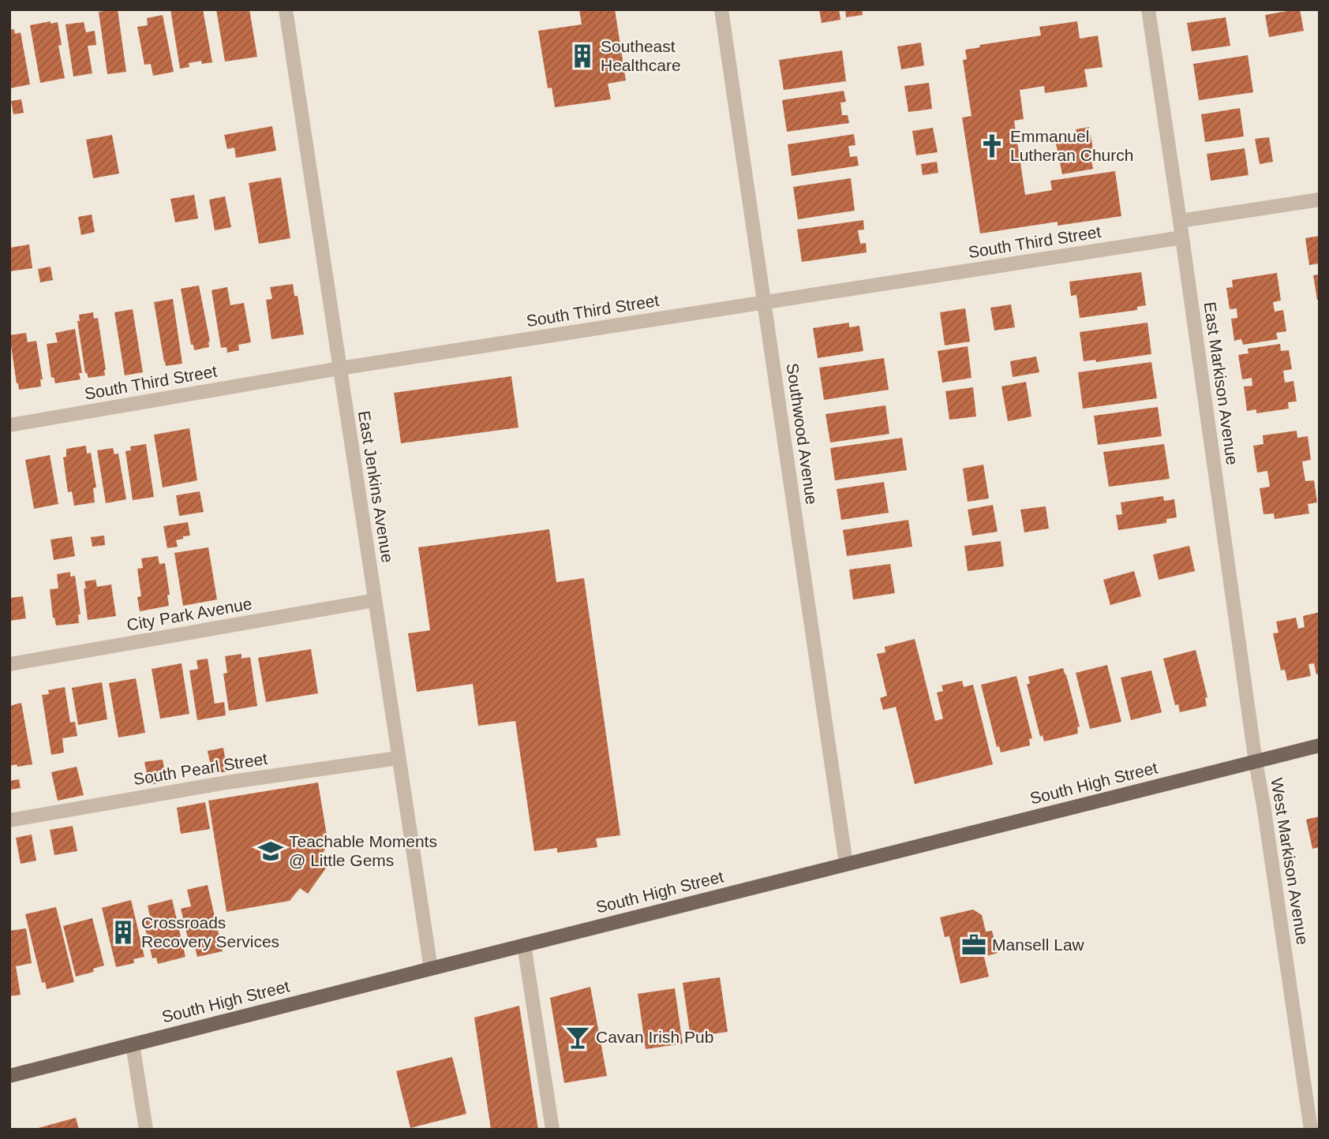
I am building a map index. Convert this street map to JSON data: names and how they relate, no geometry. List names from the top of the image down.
{
  "streets": {
    "main road": ["South High Street"],
    "street": [
      "South Third Street",
      "East Markison Avenue",
      "Southwood Avenue",
      "East Jenkins Avenue",
      "City Park Avenue",
      "South Pearl Street",
      "West Markison Avenue"
    ]
  },
  "crossings": [
    ["South Third Street", "East Markison Avenue"],
    ["South Third Street", "Southwood Avenue"],
    ["South Third Street", "East Jenkins Avenue"],
    ["East Markison Avenue", "South High Street"],
    ["East Markison Avenue", "West Markison Avenue"],
    ["Southwood Avenue", "South High Street"],
    ["East Jenkins Avenue", "City Park Avenue"],
    ["East Jenkins Avenue", "South Pearl Street"],
    ["East Jenkins Avenue", "South High Street"],
    ["South High Street", "West Markison Avenue"]
  ],
  "places": {
    "building": ["Southeast Healthcare", "Crossroads Recovery Services"],
    "church": ["Emmanuel Lutheran Church"],
    "school or university": ["Teachable Moments @ Little Gems"],
    "office": ["Mansell Law"],
    "bar": ["Cavan Irish Pub"]
  }
}
